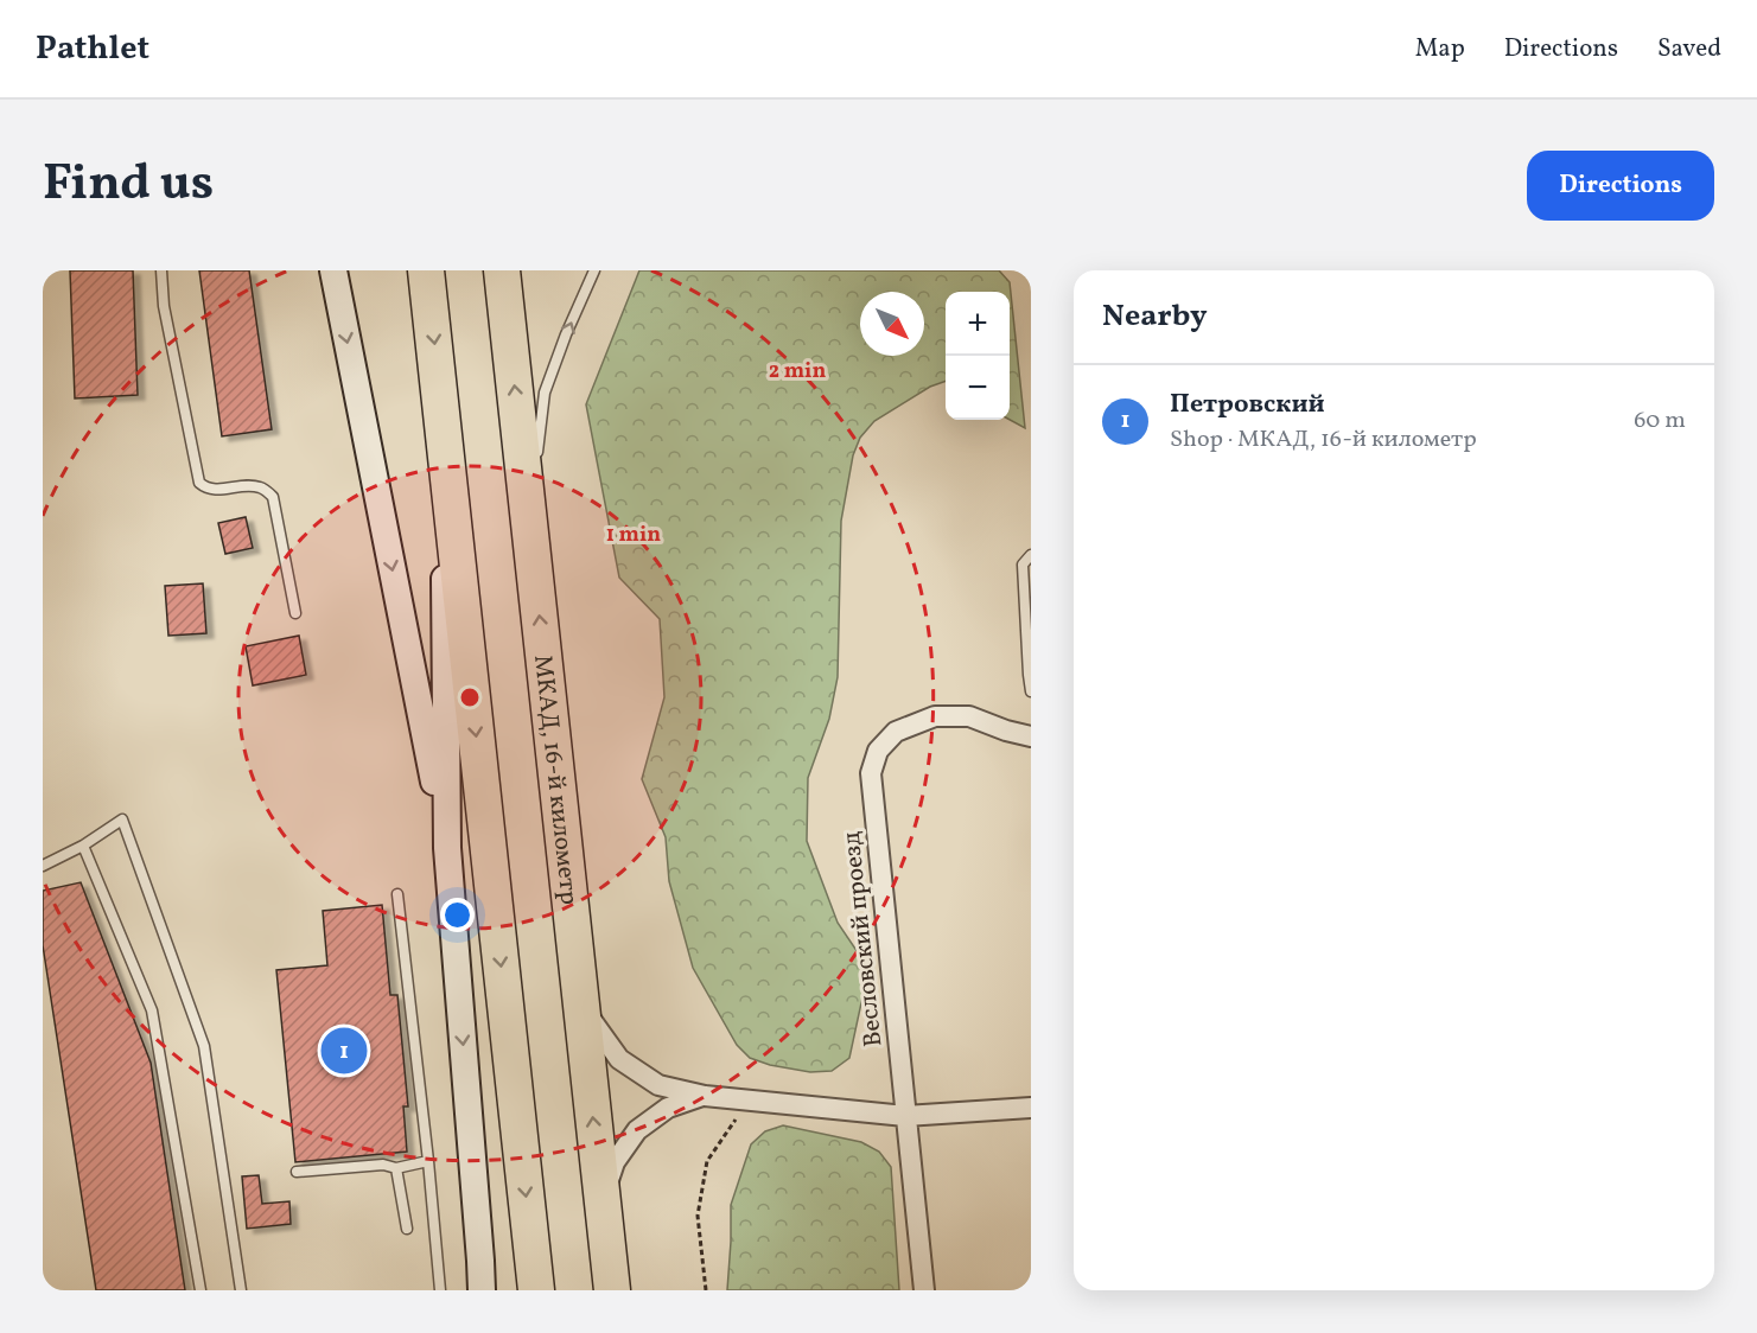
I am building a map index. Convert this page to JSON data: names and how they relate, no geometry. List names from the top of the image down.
{
  "streets": {
    "highway": ["МКАД, 16-й километр"],
    "street": ["Весловский проезд"]
  },
  "north": "bottom right",
  "page": {
    "header": "Pathlet",
    "nav": ["Map", "Directions", "Saved"],
    "title": "Find us",
    "buttons": "Directions",
    "heading": "Nearby",
    "map_buttons": ["+", "−"],
    "list": [
      {
        "mark": "1",
        "name": "Петровский",
        "note": "Shop · МКАД, 16-й километр",
        "value": "60 m"
      }
    ],
    "pins": "1"
  },
  "rings": ["2 min", "1 min"]
}
